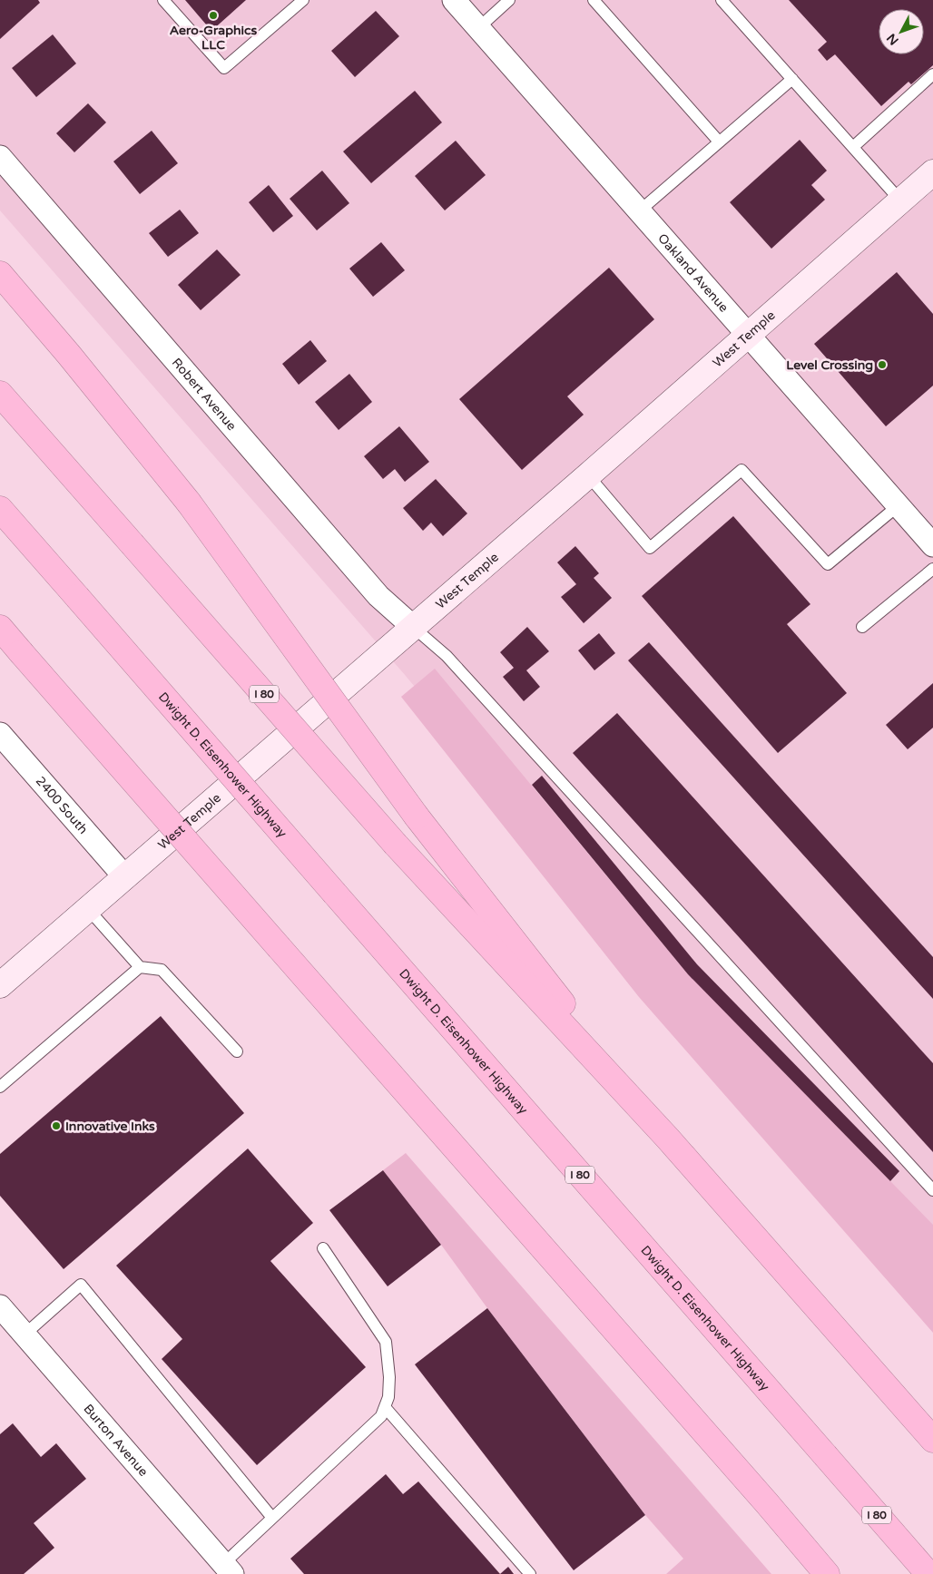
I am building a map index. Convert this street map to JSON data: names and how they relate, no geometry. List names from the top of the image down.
{
  "streets": {
    "highway": ["I 80", "Dwight D. Eisenhower Highway"],
    "street": [
      "Oakland Avenue",
      "West Temple",
      "Robert Avenue",
      "2400 South",
      "Burton Avenue"
    ]
  },
  "crossings": [
    ["Oakland Avenue", "West Temple"],
    ["West Temple", "Robert Avenue"],
    ["West Temple", "2400 South"]
  ],
  "places": ["Aero-Graphics LLC", "Level Crossing", "Innovative Inks"],
  "north": "bottom left"
}
